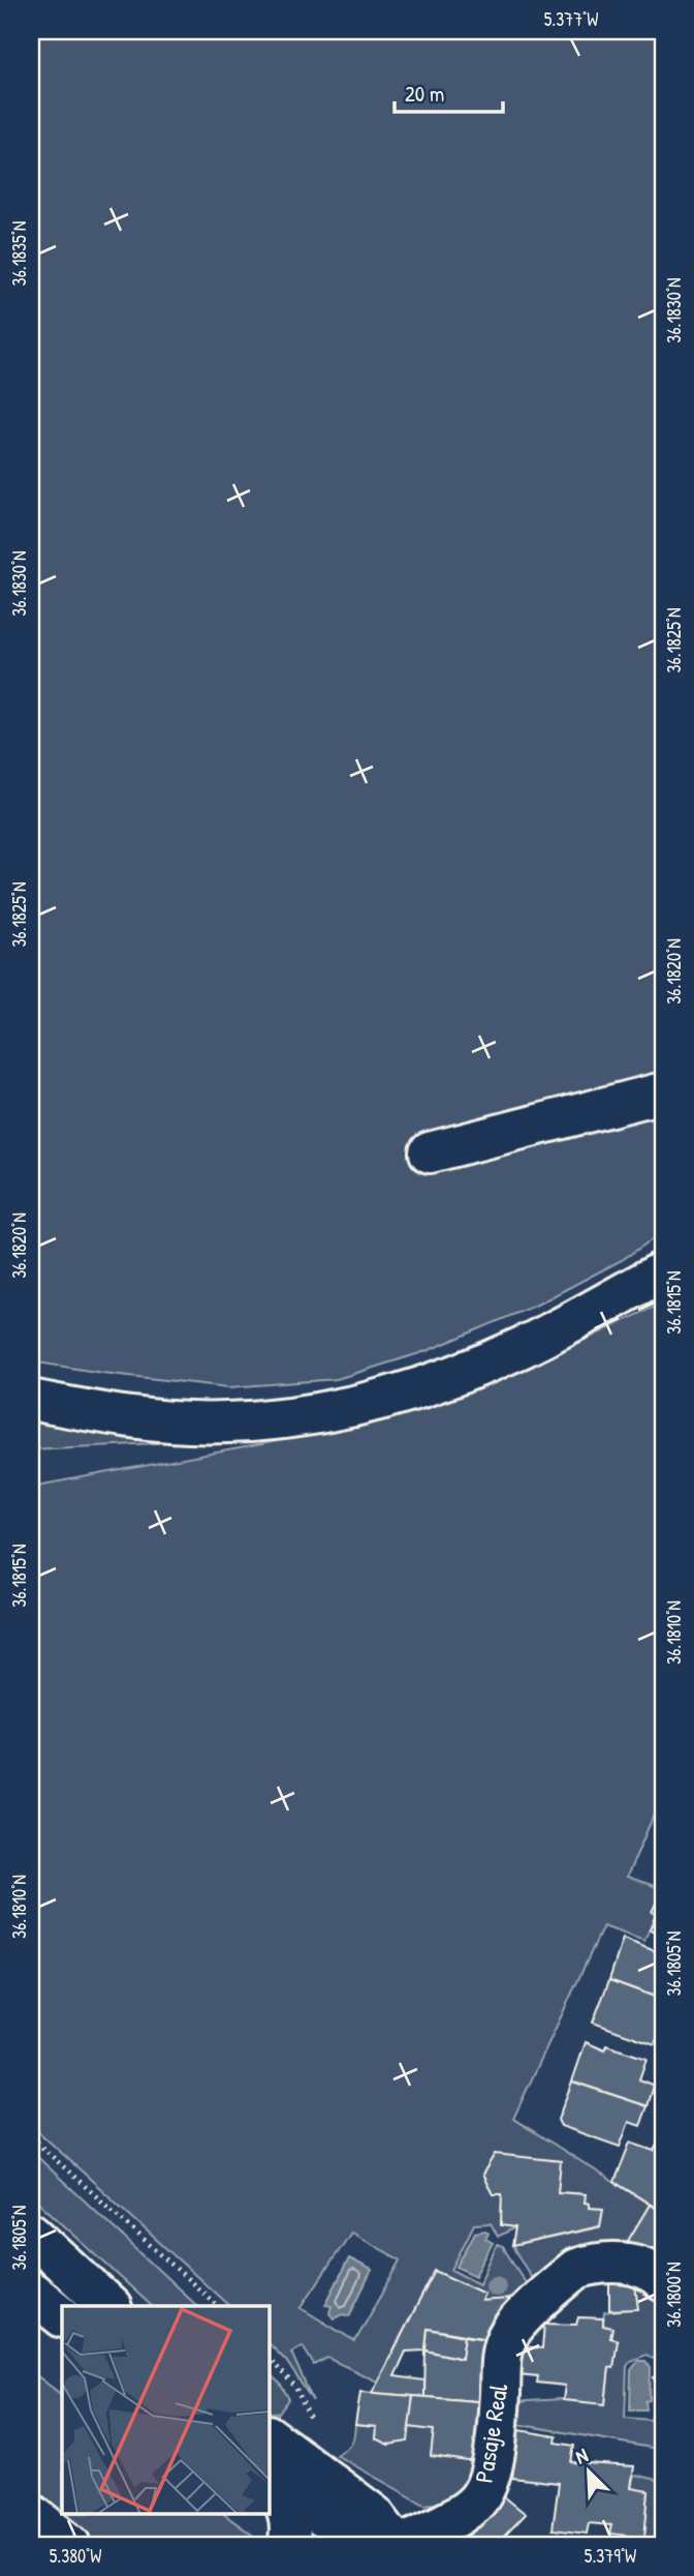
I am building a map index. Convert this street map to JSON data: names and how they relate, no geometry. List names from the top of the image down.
{
  "streets": {
    "main road": ["Pasaje Real"]
  },
  "scale_bar": "20 m",
  "north": "top left",
  "coordinates": [
    "5.377°W",
    "36.1835°N",
    "36.1830°N",
    "36.1825°N",
    "36.1820°N",
    "36.1815°N",
    "36.1810°N",
    "36.1805°N",
    "36.1800°N",
    "5.380°W",
    "5.379°W"
  ]
}
